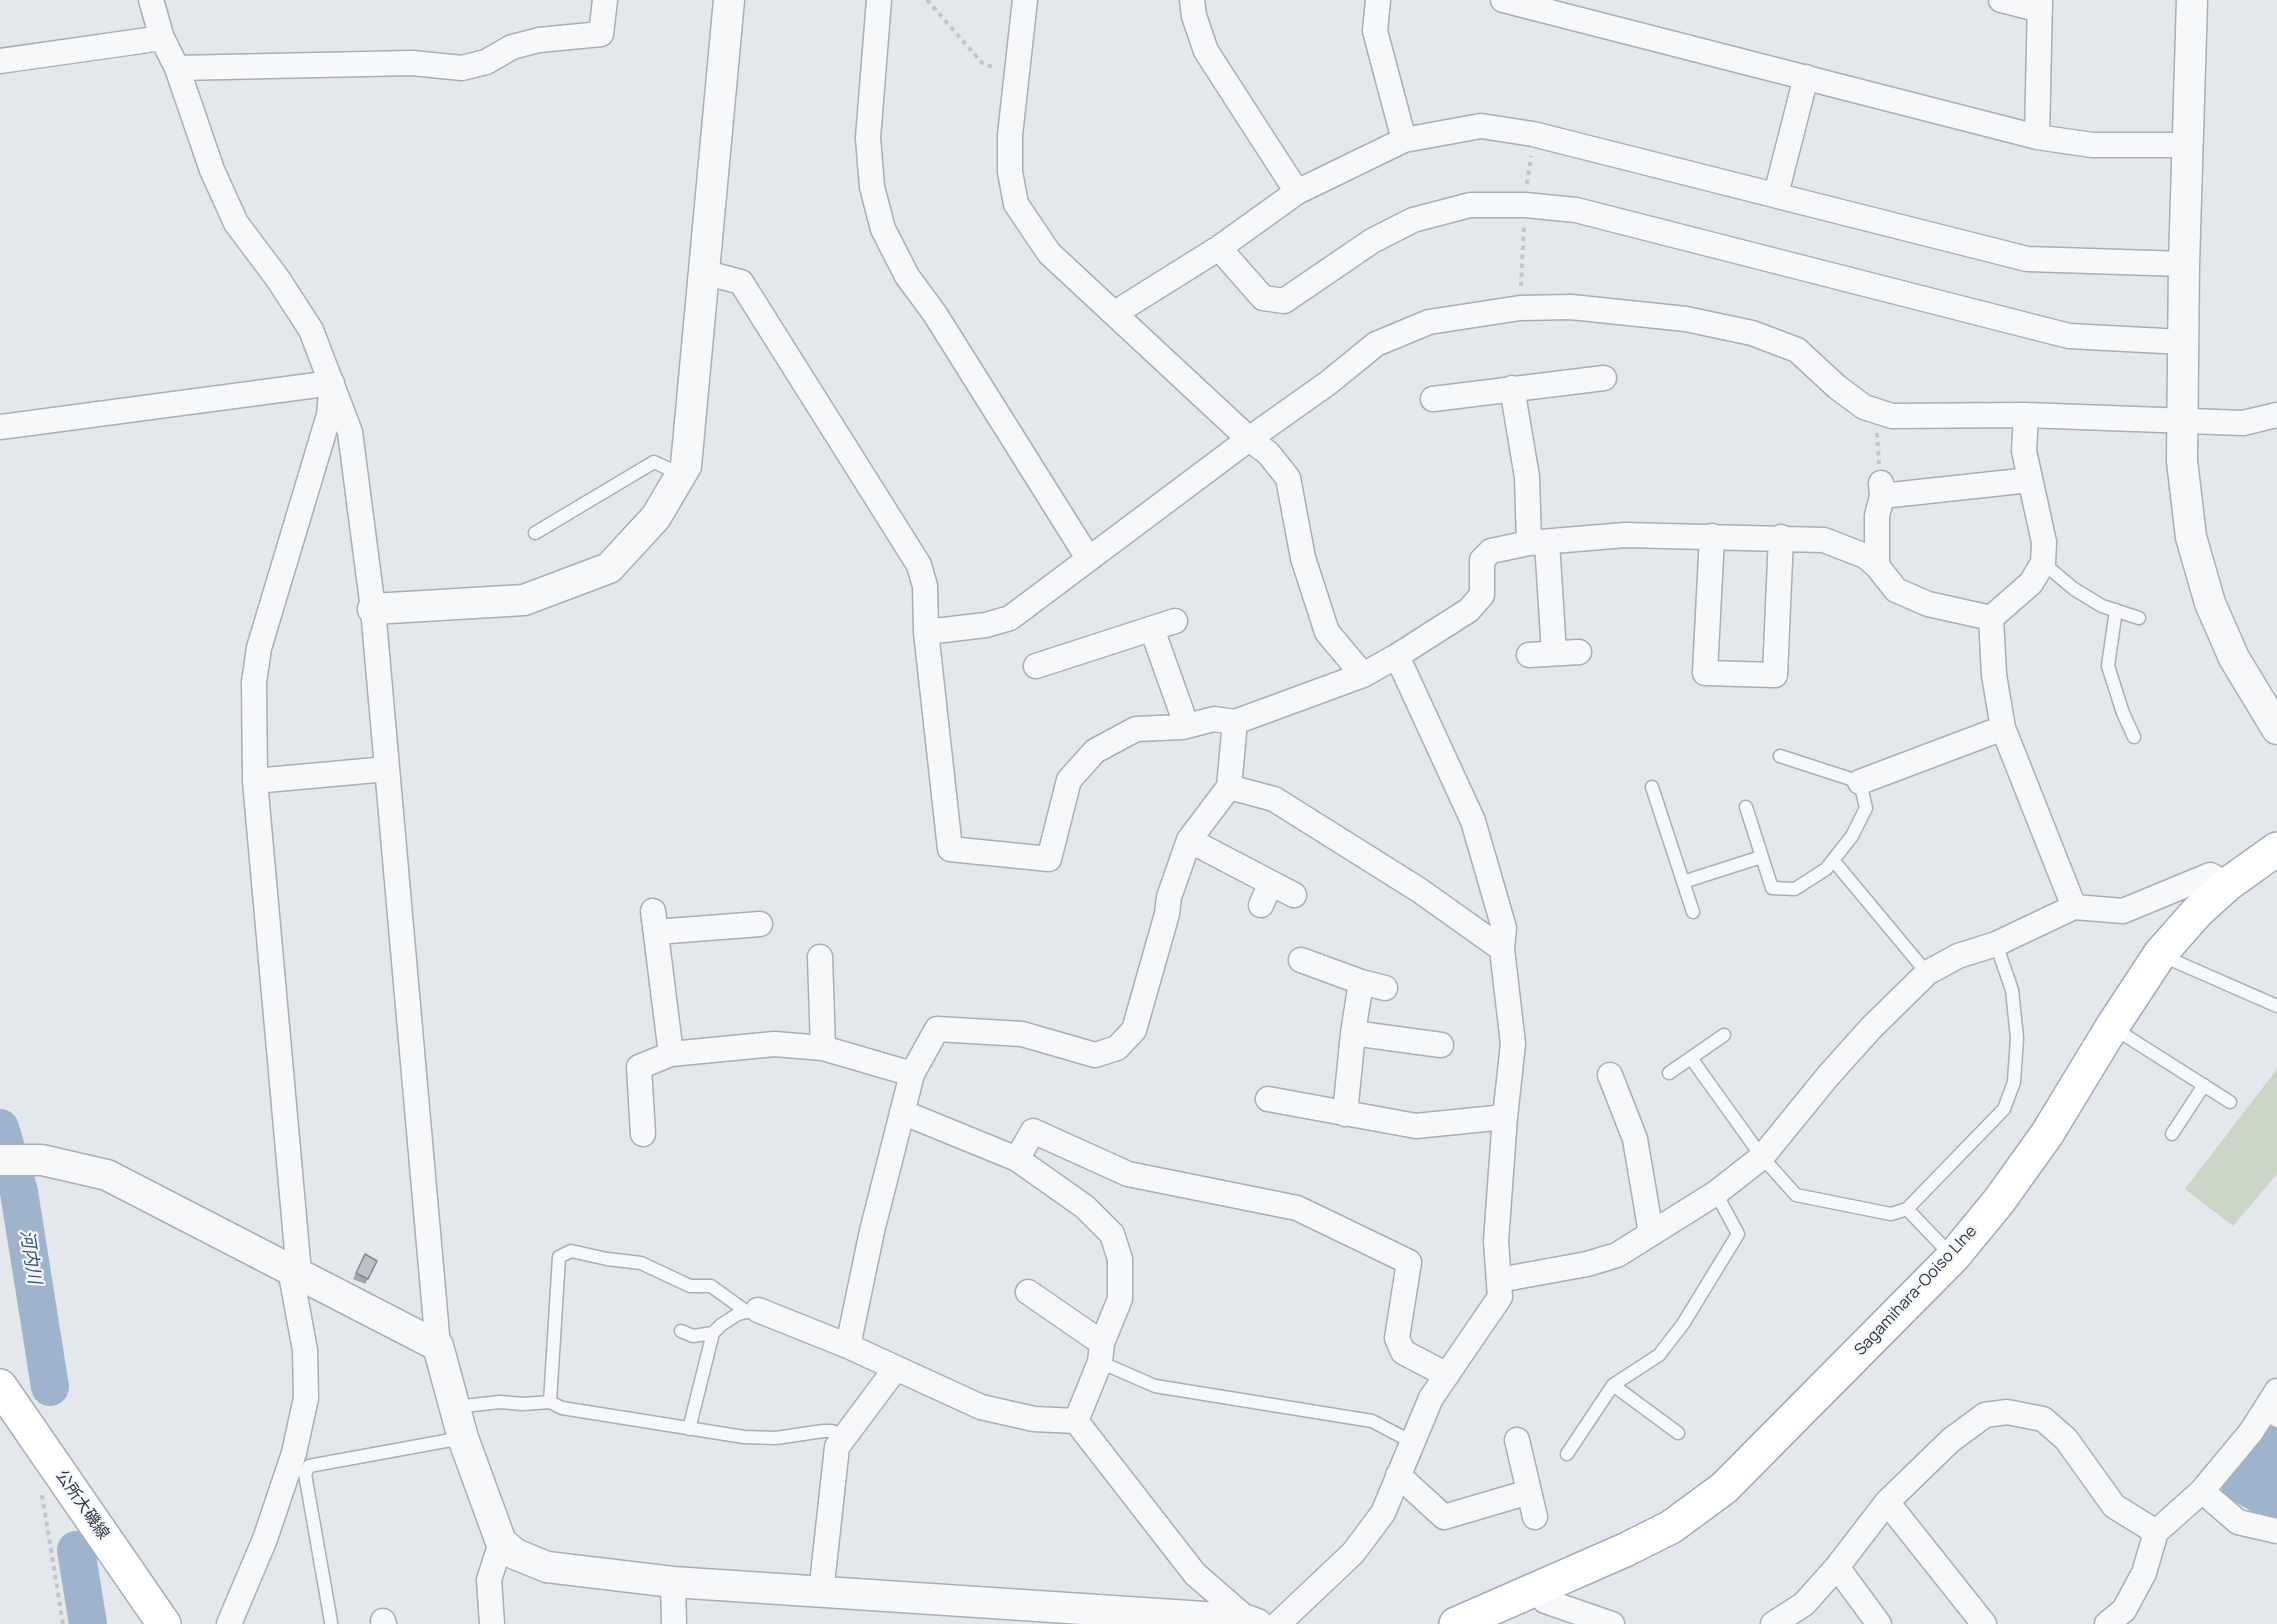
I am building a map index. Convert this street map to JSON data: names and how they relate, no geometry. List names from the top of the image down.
{
  "streets": {
    "main road": ["Sagamihara-Ooiso LIne", "公所大磯線"]
  },
  "water": ["河内川"]
}
